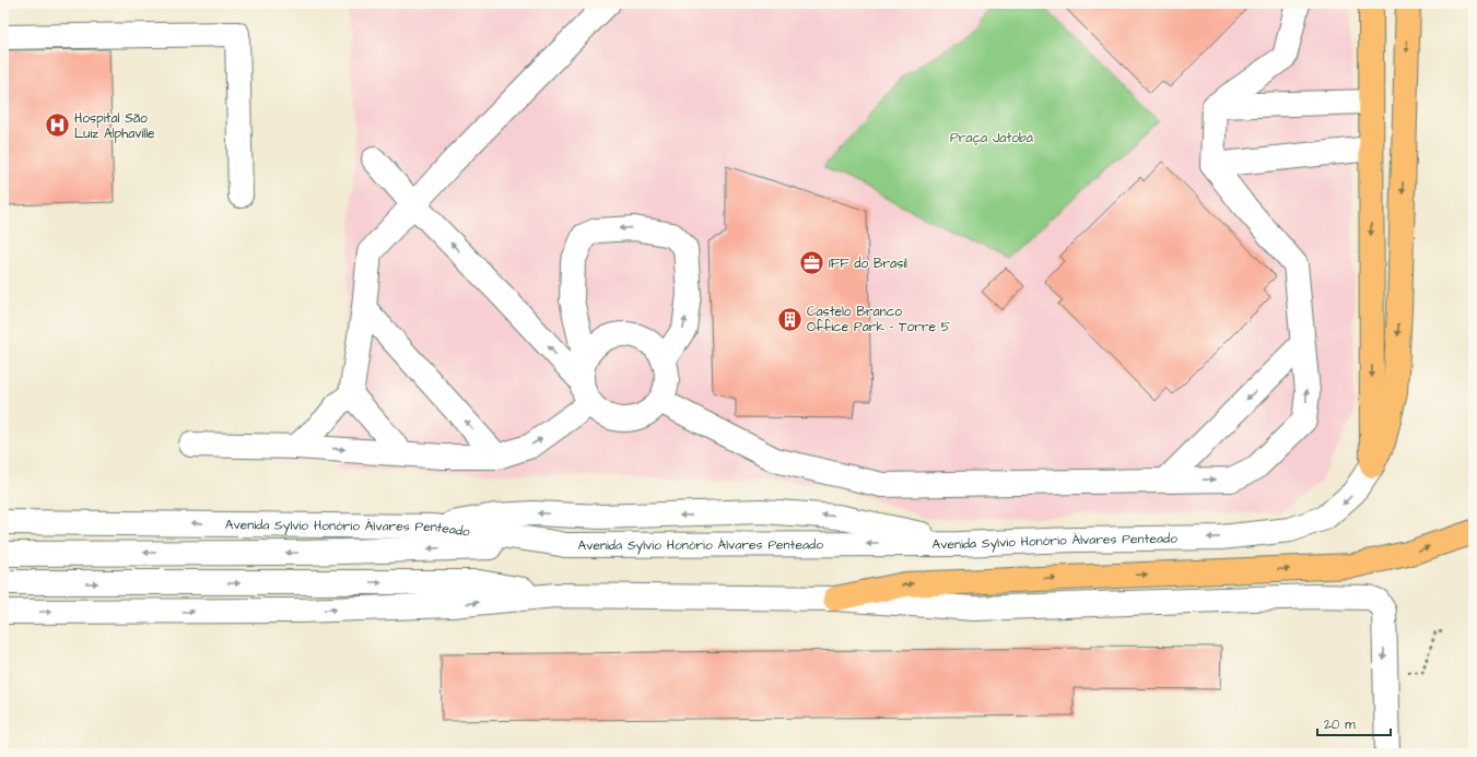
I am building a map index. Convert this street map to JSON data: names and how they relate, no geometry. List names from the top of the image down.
{
  "streets": {
    "street": ["Avenida Sylvio Honório Álvares Penteado"]
  },
  "parks": ["Praça Jatobá"],
  "places": {
    "hospital": ["Hospital São Luiz Alphaville"],
    "office": ["IFF do Brasil"],
    "building": ["Castelo Branco Office Park - Torre 5"]
  },
  "scale_bar": "20 m"
}
